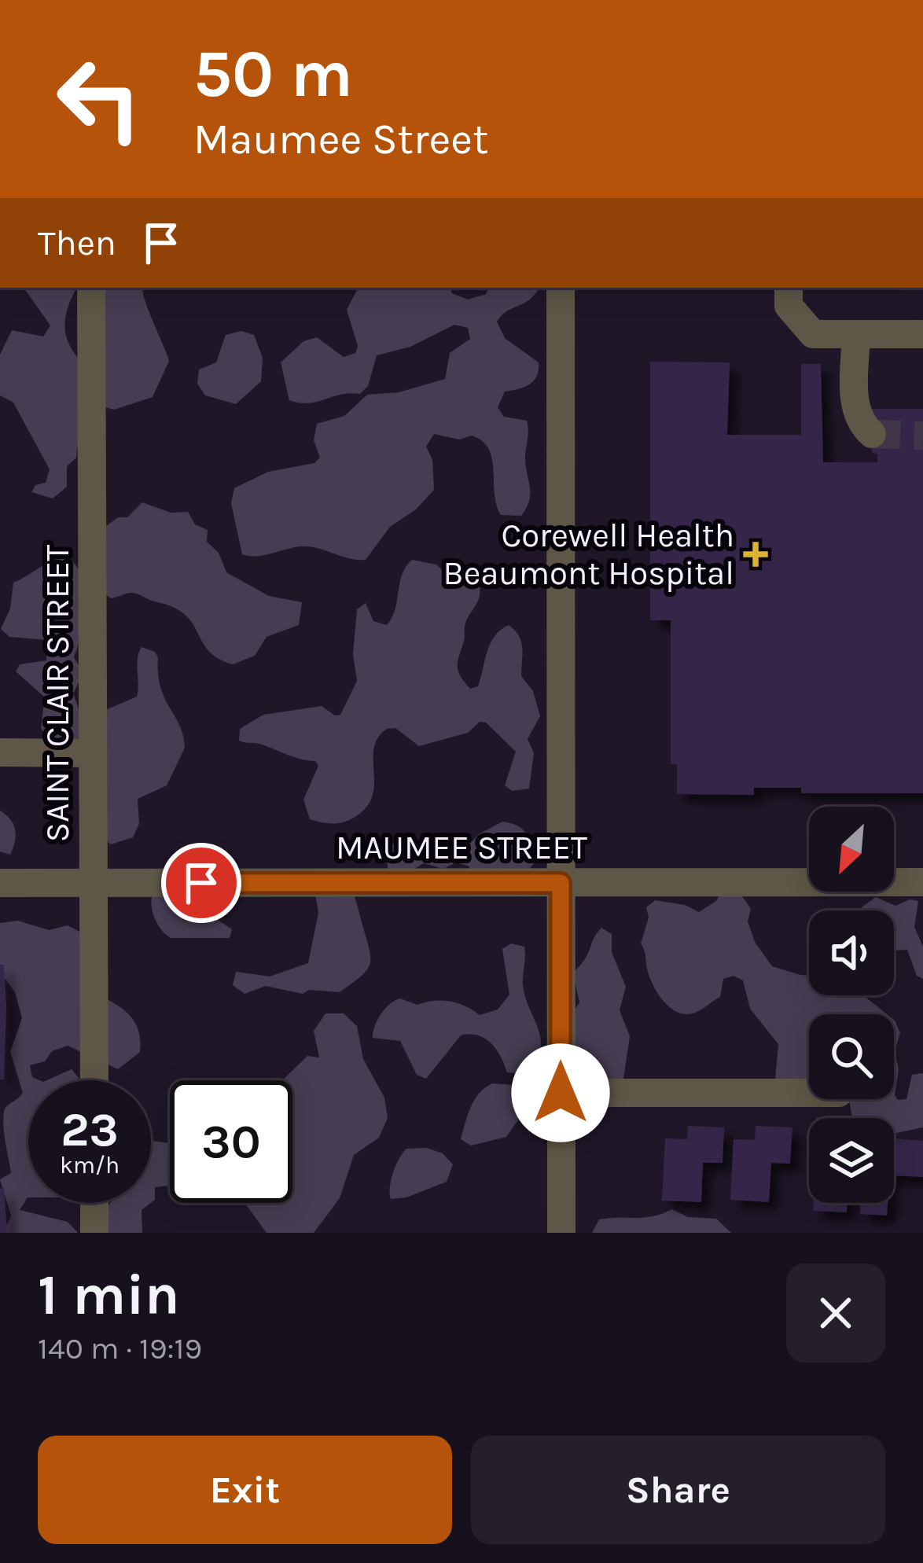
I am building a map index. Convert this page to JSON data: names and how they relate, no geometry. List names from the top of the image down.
{
  "streets": {
    "street": ["SAINT CLAIR STREET", "MAUMEE STREET"]
  },
  "crossings": [
    ["SAINT CLAIR STREET", "MAUMEE STREET"]
  ],
  "places": {
    "health": ["Corewell Health Beaumont Hospital"]
  },
  "north": "bottom left",
  "page": {
    "turn": ["50 m", "Maumee Street"],
    "then": "Then",
    "speed": "23 km/h",
    "limit": "30",
    "heading": ["1 min", "140 m · 19:19"],
    "buttons": ["Exit", "Share"]
  }
}
